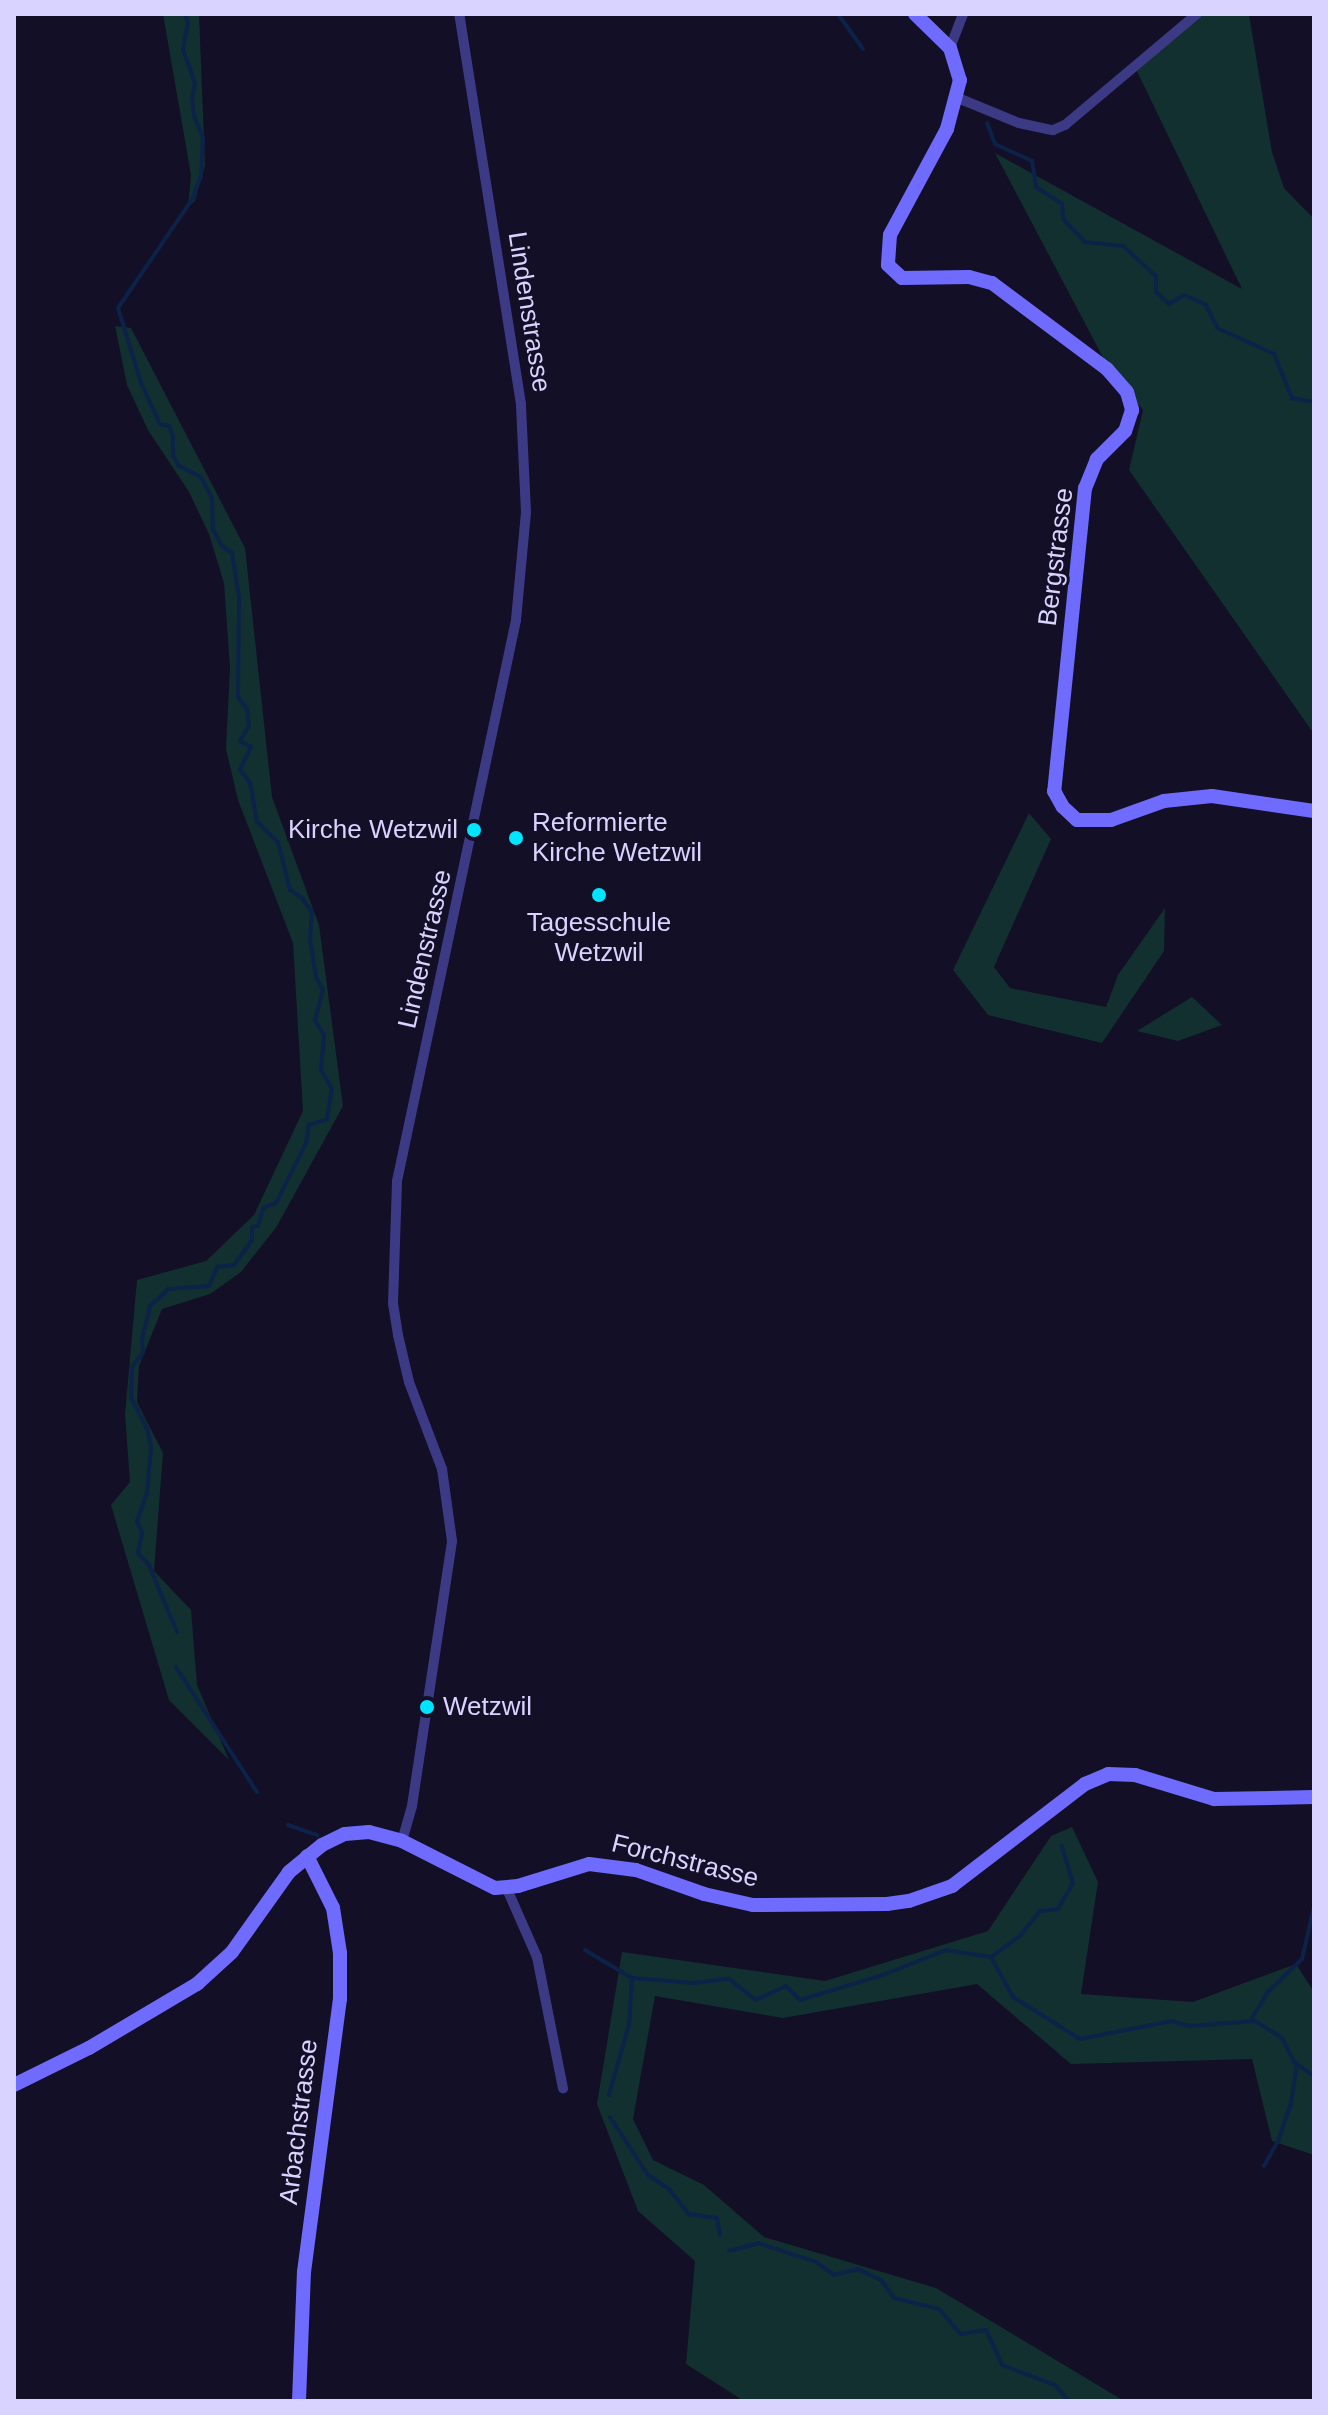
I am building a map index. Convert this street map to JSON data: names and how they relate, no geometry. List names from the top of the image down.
{
  "streets": {
    "street": [
      "Lindenstrasse",
      "Bergstrasse",
      "Forchstrasse",
      "Arbachstrasse"
    ]
  },
  "places": [
    "Kirche Wetzwil",
    "Reformierte Kirche Wetzwil",
    "Tagesschule Wetzwil",
    "Wetzwil"
  ]
}
